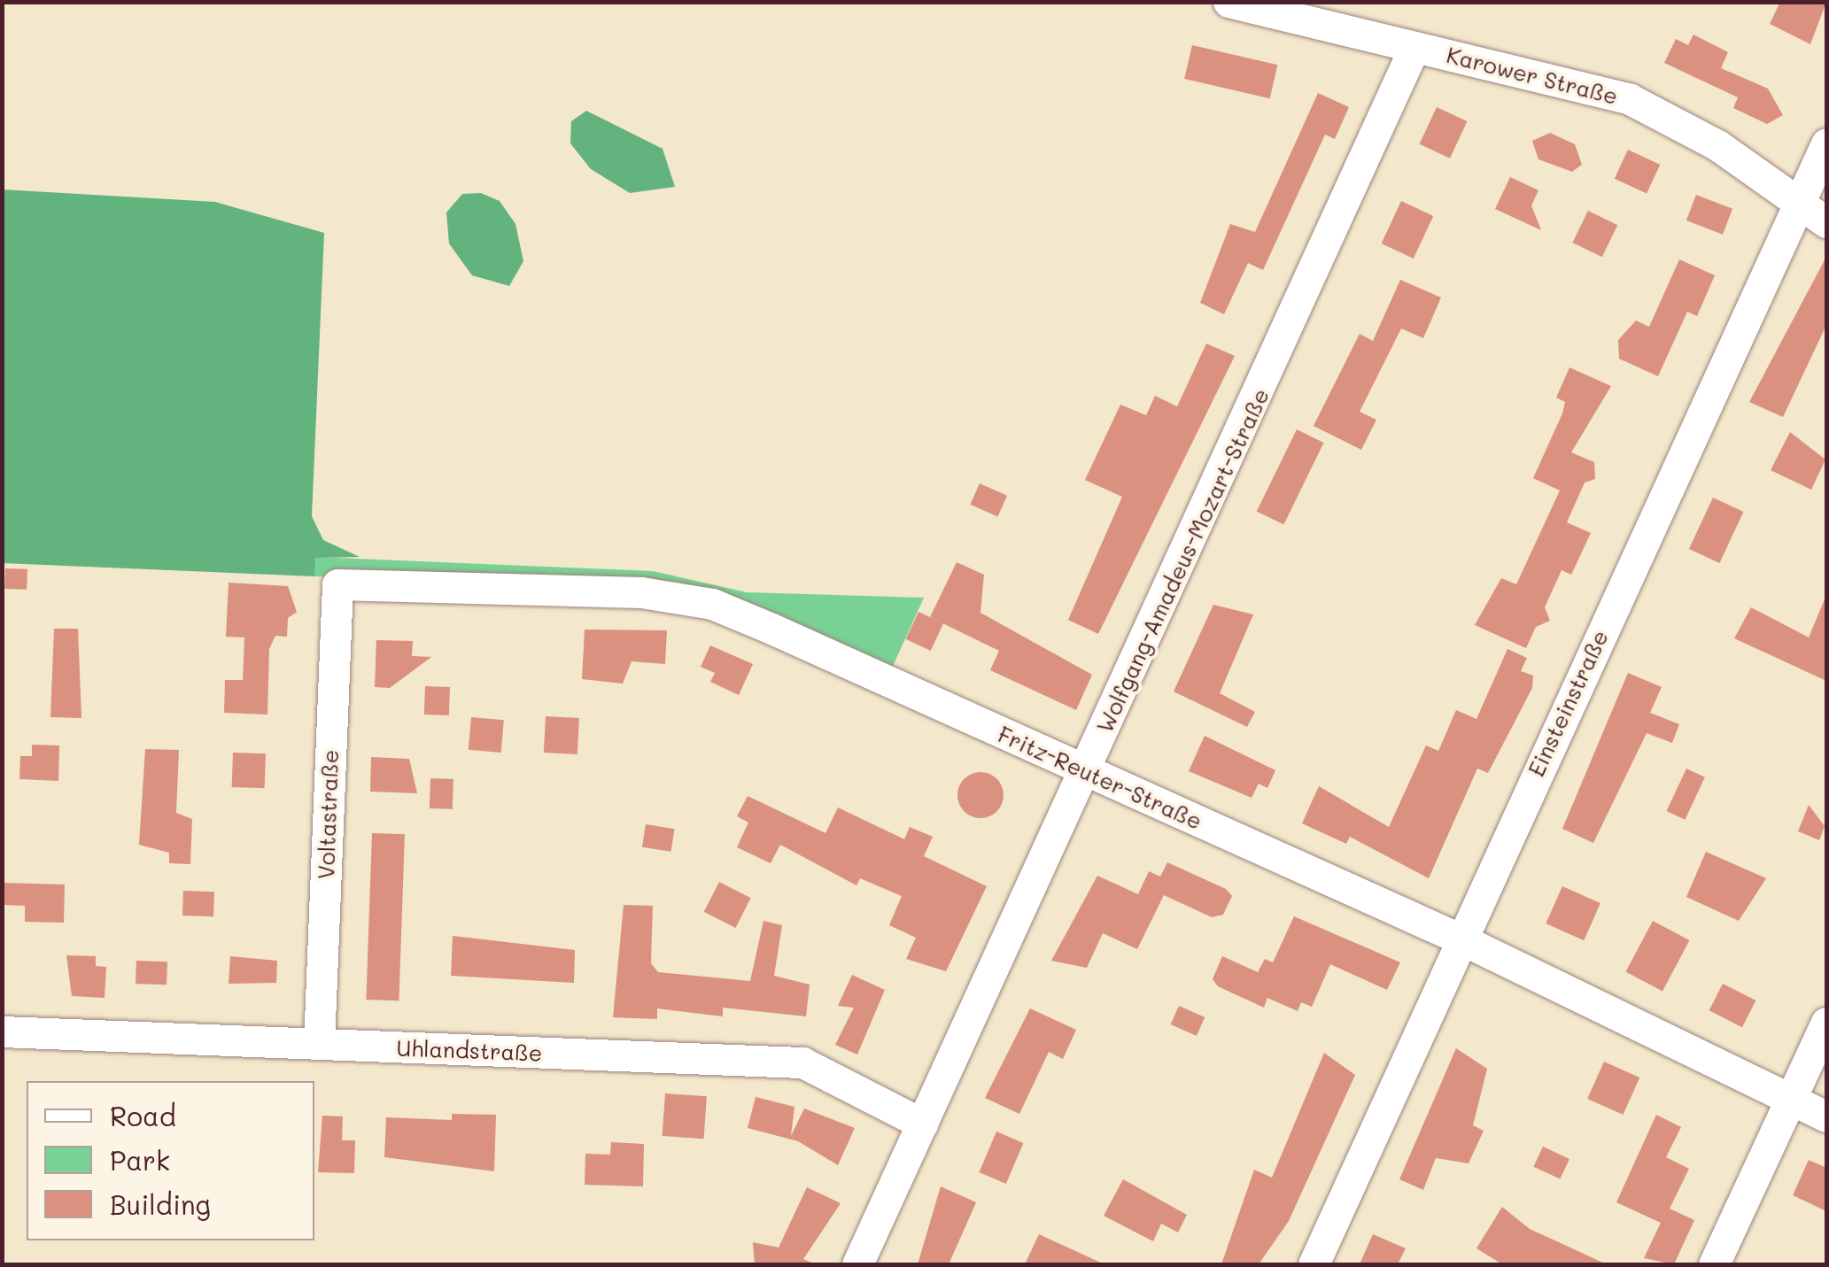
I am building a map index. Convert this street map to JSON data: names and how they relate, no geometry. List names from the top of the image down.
{
  "streets": {
    "street": [
      "Karower Straße",
      "Wolfgang-Amadeus-Mozart-Straße",
      "Einsteinstraße",
      "Fritz-Reuter-Straße",
      "Voltastraße",
      "Uhlandstraße"
    ]
  },
  "crossings": [
    ["Karower Straße", "Wolfgang-Amadeus-Mozart-Straße"],
    ["Karower Straße", "Einsteinstraße"],
    ["Wolfgang-Amadeus-Mozart-Straße", "Fritz-Reuter-Straße"],
    ["Wolfgang-Amadeus-Mozart-Straße", "Uhlandstraße"],
    ["Einsteinstraße", "Fritz-Reuter-Straße"],
    ["Fritz-Reuter-Straße", "Voltastraße"],
    ["Voltastraße", "Uhlandstraße"]
  ],
  "legend": ["Road", "Park", "Building"]
}
